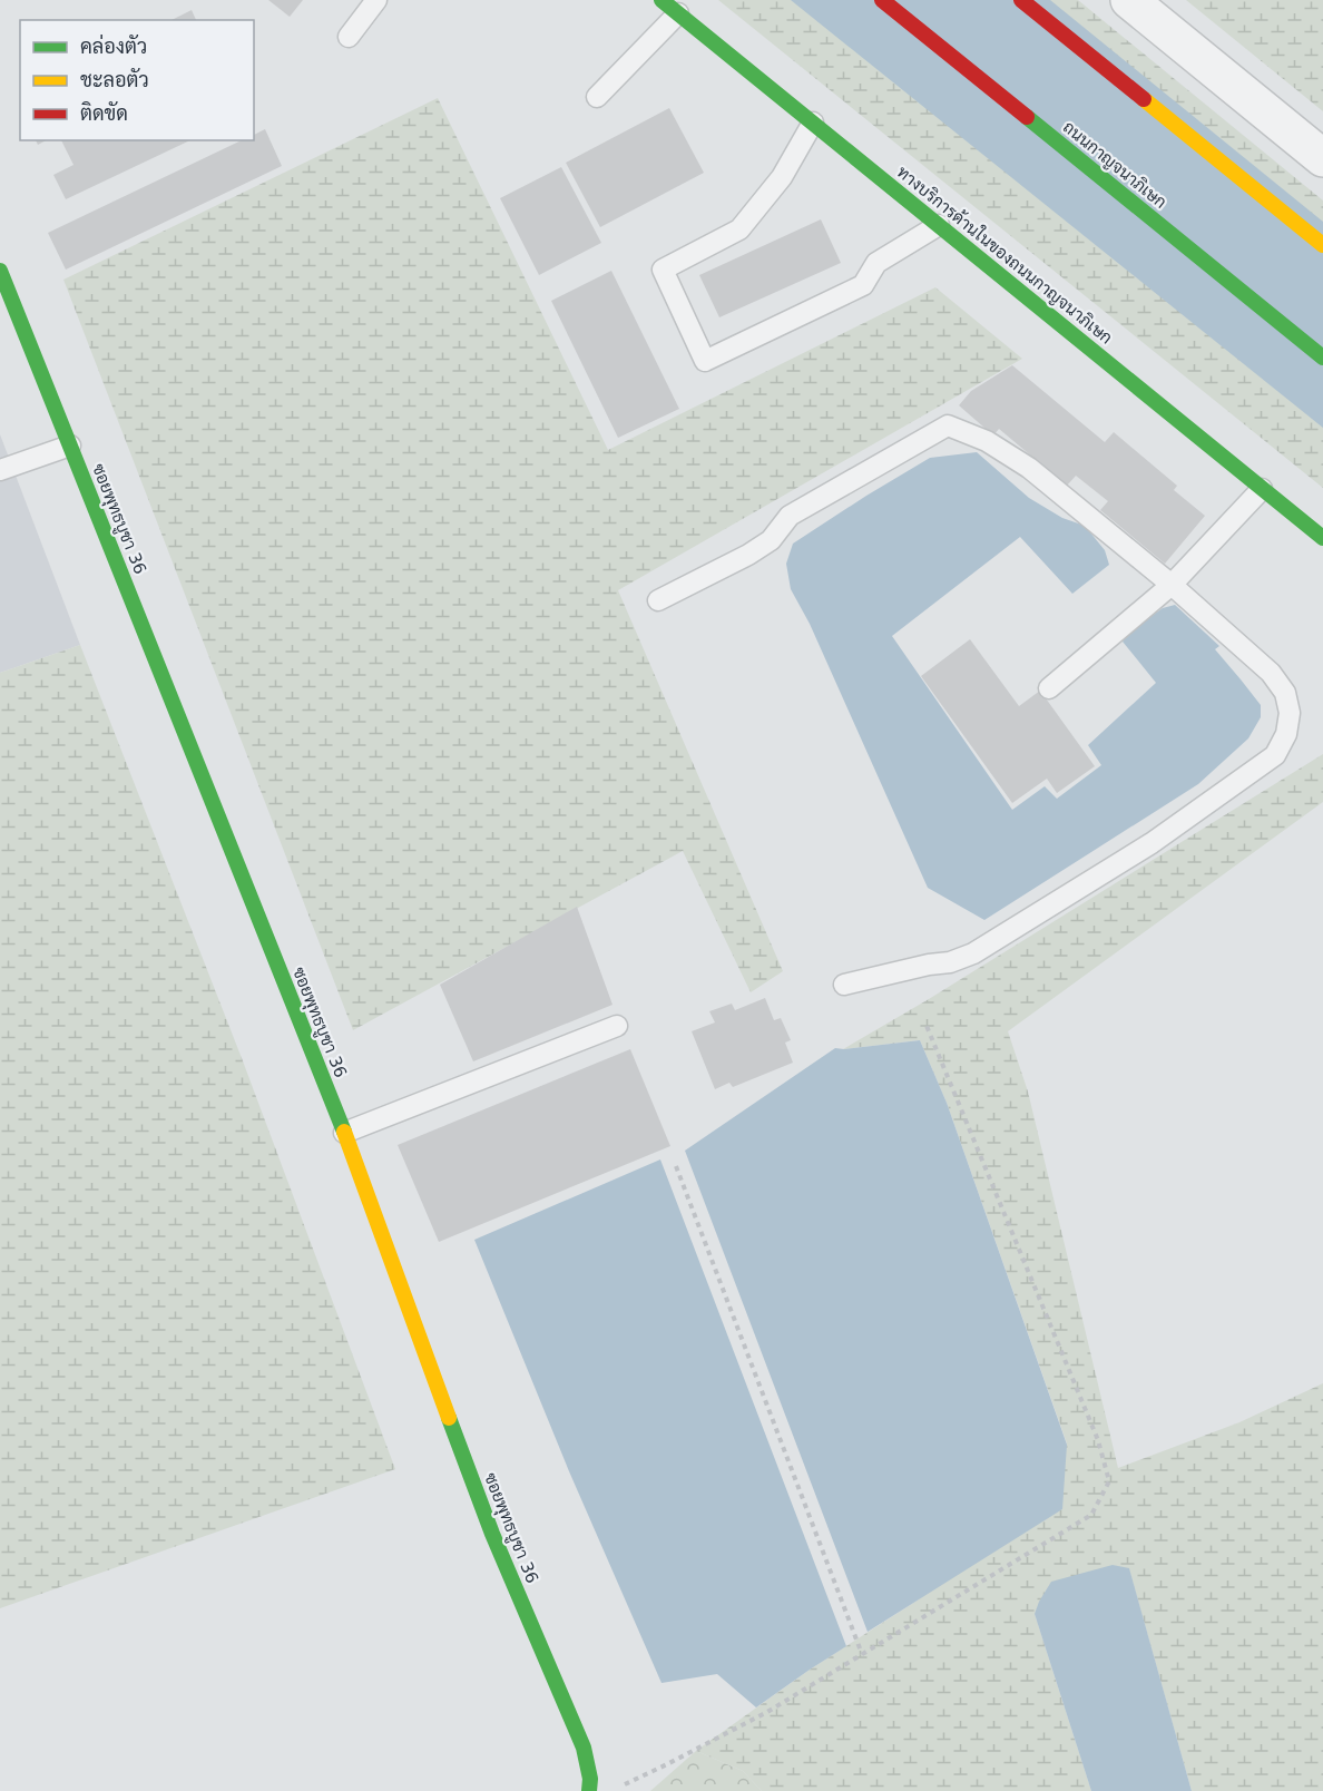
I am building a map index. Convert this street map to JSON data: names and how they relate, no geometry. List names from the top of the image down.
{
  "streets": {
    "main road": ["ถนนกาญจนาภิเษก", "ทางบริการด้านในของถนนกาญจนาภิเษก", "ซอยพุทธบูชา 36"]
  },
  "legend": ["คล่องตัว", "ชะลอตัว", "ติดขัด"]
}
